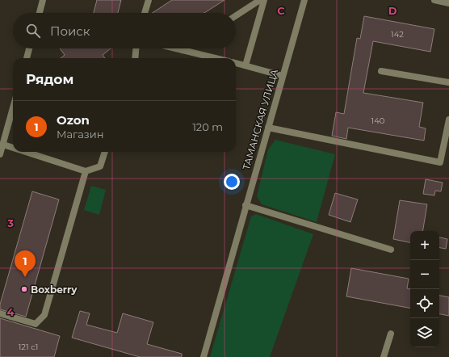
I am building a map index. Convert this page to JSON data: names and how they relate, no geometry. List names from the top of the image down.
{
  "streets": {
    "street": ["ТАМАНСКАЯ УЛИЦА"]
  },
  "places": ["Boxberry"],
  "house_numbers": ["142", "140", "121 с1"],
  "page": {
    "search": "Поиск",
    "heading": "Рядом",
    "list": [
      {
        "mark": "1",
        "name": "Ozon",
        "note": "Магазин",
        "value": "120 m"
      }
    ],
    "map_buttons": ["+", "−"],
    "pins": "1"
  },
  "grid": {
    "columns": ["C", "D"],
    "rows": ["3", "4"]
  }
}
